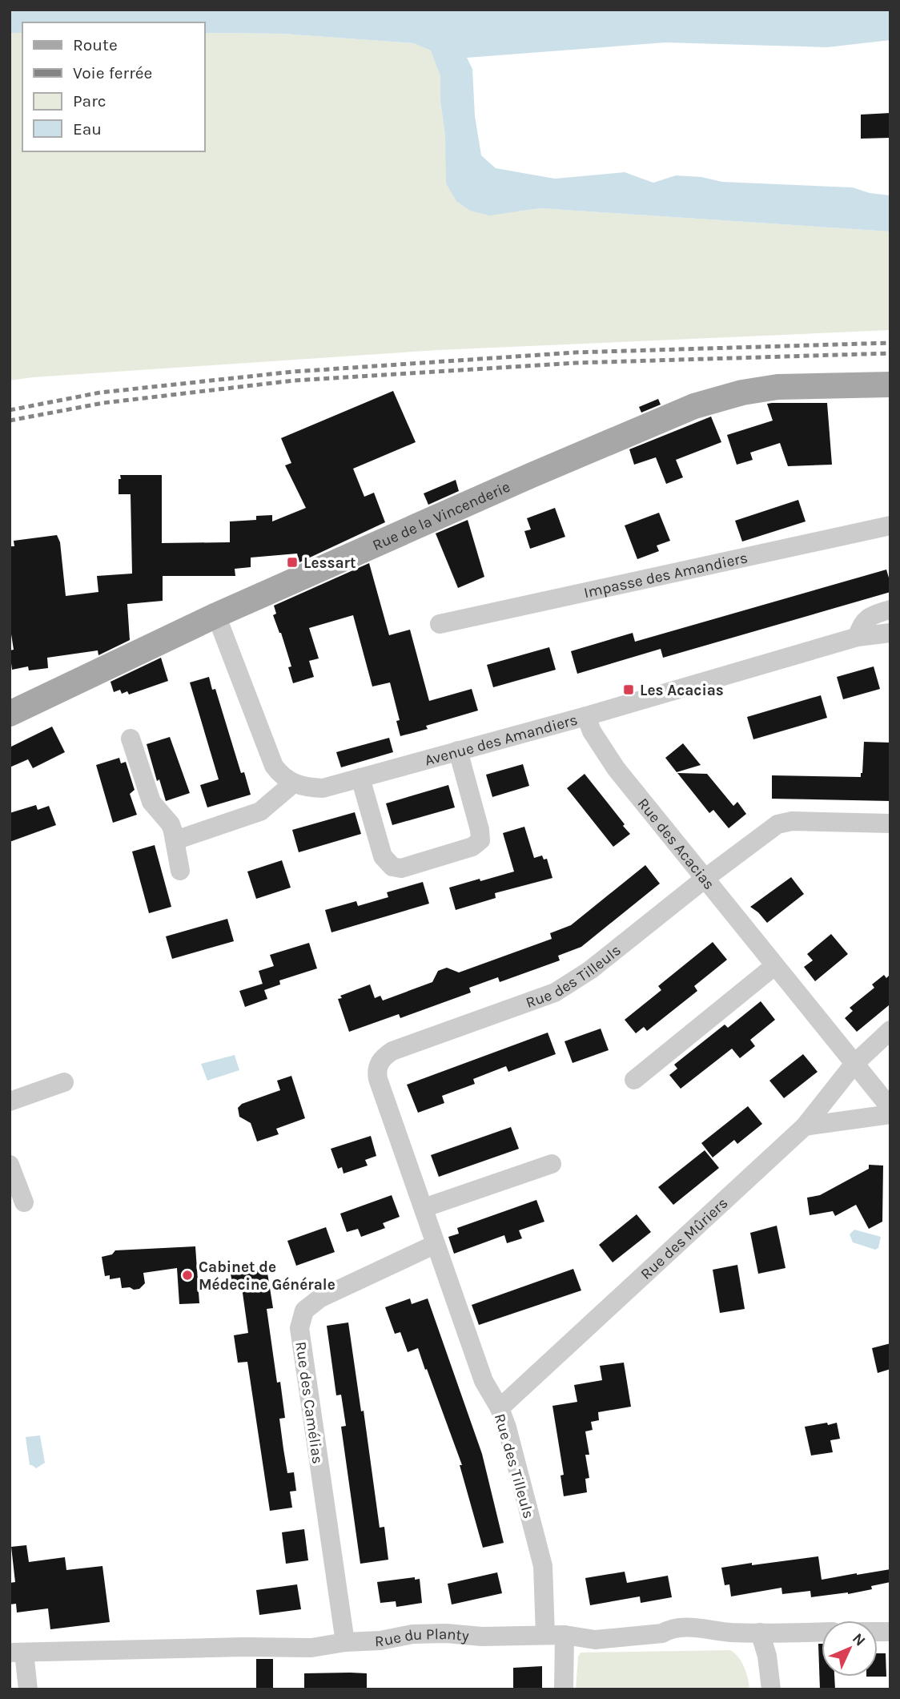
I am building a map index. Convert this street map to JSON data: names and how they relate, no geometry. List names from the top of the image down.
{
  "streets": {
    "main road": ["Rue de la Vincenderie"],
    "street": [
      "Impasse des Amandiers",
      "Avenue des Amandiers",
      "Rue des Acacias",
      "Rue des Tilleuls",
      "Rue des Mûriers",
      "Rue des Camélias",
      "Rue du Planty"
    ]
  },
  "crossings": [
    ["Avenue des Amandiers", "Rue des Acacias"],
    ["Rue des Acacias", "Rue des Tilleuls"],
    ["Rue des Tilleuls", "Rue des Mûriers"],
    ["Rue des Tilleuls", "Rue des Camélias"],
    ["Rue des Tilleuls", "Rue du Planty"],
    ["Rue des Camélias", "Rue du Planty"]
  ],
  "places": {
    "transit": ["Lessart", "Les Acacias"],
    "other": ["Cabinet de Médecine Générale"]
  },
  "legend": [
    "Route",
    "Voie ferrée",
    "Parc",
    "Eau"
  ],
  "north": "top right"
}
